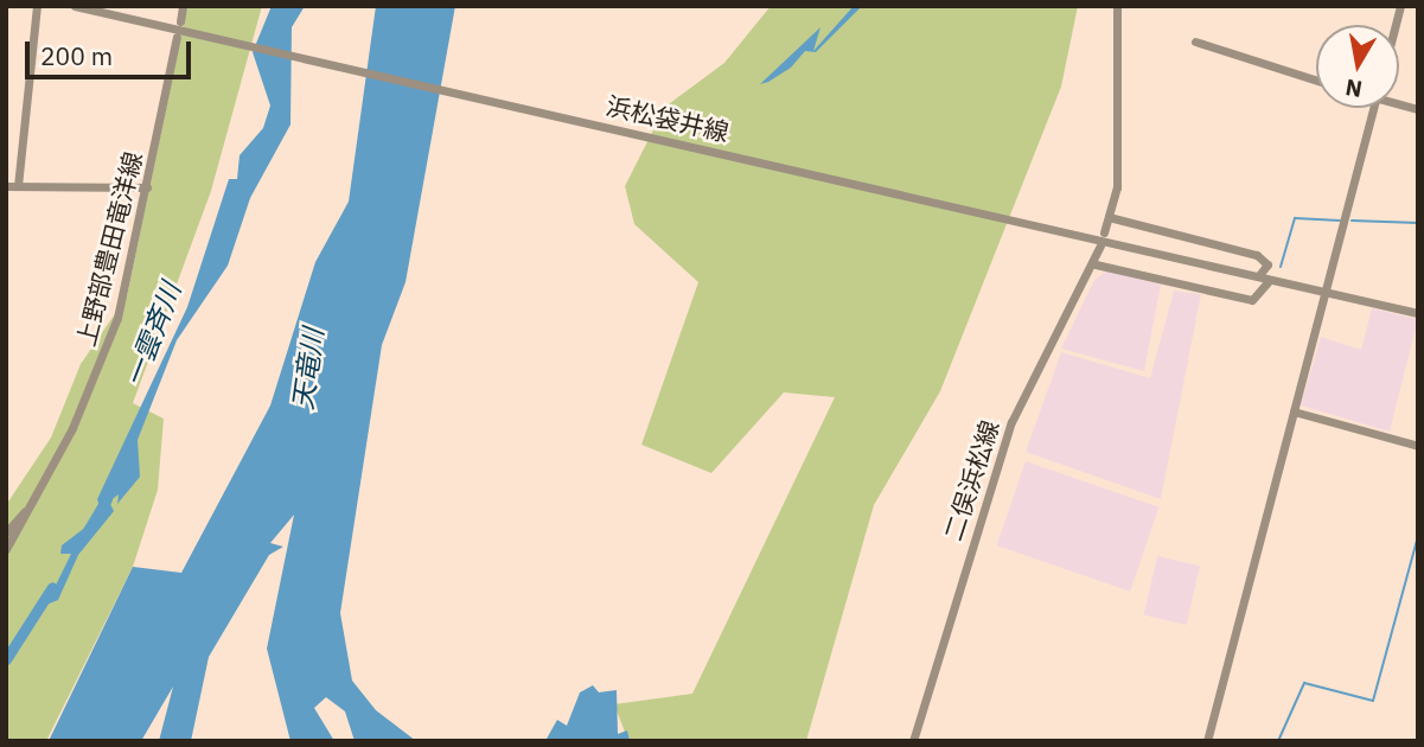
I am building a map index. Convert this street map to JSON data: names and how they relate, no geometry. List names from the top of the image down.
{
  "streets": {
    "main road": ["浜松袋井線", "上野部豊田竜洋線", "二俣浜松線"]
  },
  "water": ["一雲斉川", "天竜川"],
  "scale_bar": "200 m",
  "north": "bottom"
}
